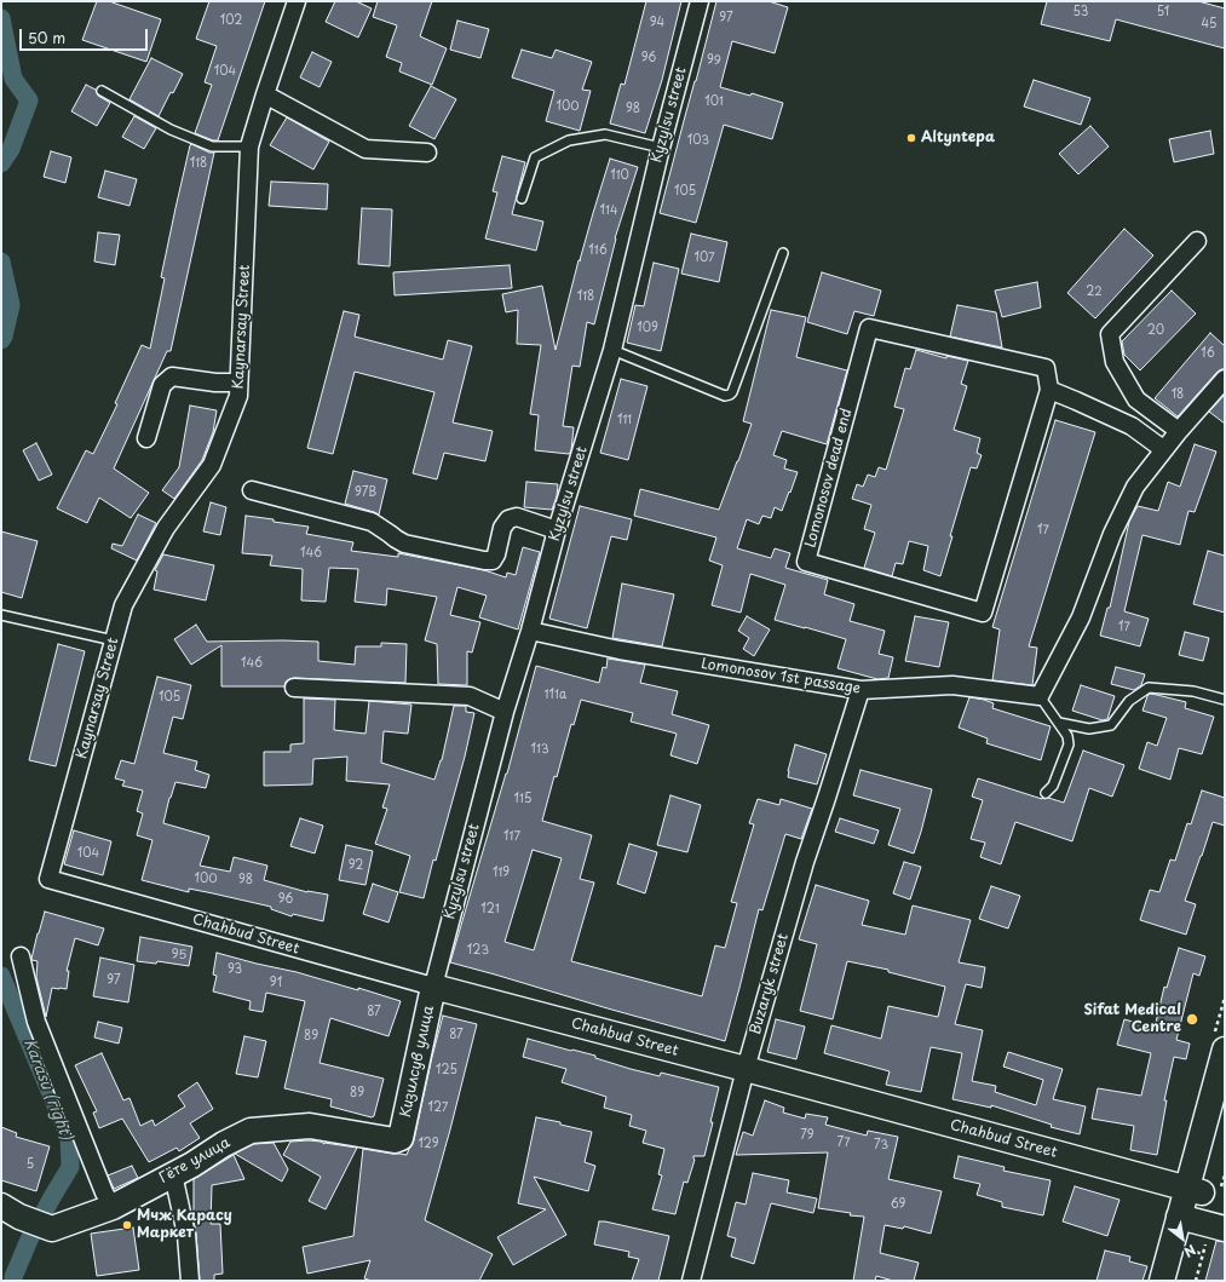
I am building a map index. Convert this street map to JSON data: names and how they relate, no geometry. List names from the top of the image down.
{
  "streets": {
    "street": [
      "Kyzylsu street",
      "Kaynarsay Street",
      "Lomonosov dead end",
      "Lomonosov 1st passage",
      "Chahbud Street",
      "Buzaryk street",
      "Кизилсув улица",
      "Гёте улица"
    ]
  },
  "crossings": [
    ["Kyzylsu street", "Lomonosov 1st passage"],
    ["Kyzylsu street", "Chahbud Street"],
    ["Kyzylsu street", "Кизилсув улица"],
    ["Kaynarsay Street", "Chahbud Street"],
    ["Lomonosov 1st passage", "Buzaryk street"],
    ["Chahbud Street", "Buzaryk street"],
    ["Chahbud Street", "Кизилсув улица"],
    ["Кизилсув улица", "Гёте улица"]
  ],
  "water": ["Karasu (right)"],
  "places": ["Altyntepa", "Sifat Medical Centre", "Мчж Карасу Маркет"],
  "house_numbers": [
    "53",
    "51",
    "97",
    "102",
    "94",
    "45",
    "96",
    "99",
    "104",
    "101",
    "100",
    "98",
    "103",
    "118",
    "110",
    "105",
    "114",
    "116",
    "107",
    "22",
    "118",
    "109",
    "20",
    "16",
    "18",
    "111",
    "97B",
    "17",
    "146",
    "17",
    "146",
    "111a",
    "105",
    "113",
    "115",
    "117",
    "104",
    "92",
    "119",
    "100",
    "98",
    "96",
    "121",
    "123",
    "95",
    "93",
    "97",
    "91",
    "87",
    "87",
    "89",
    "125",
    "89",
    "127",
    "79",
    "77",
    "129",
    "73",
    "5",
    "69"
  ],
  "scale_bar": "50 m",
  "north": "bottom right"
}
